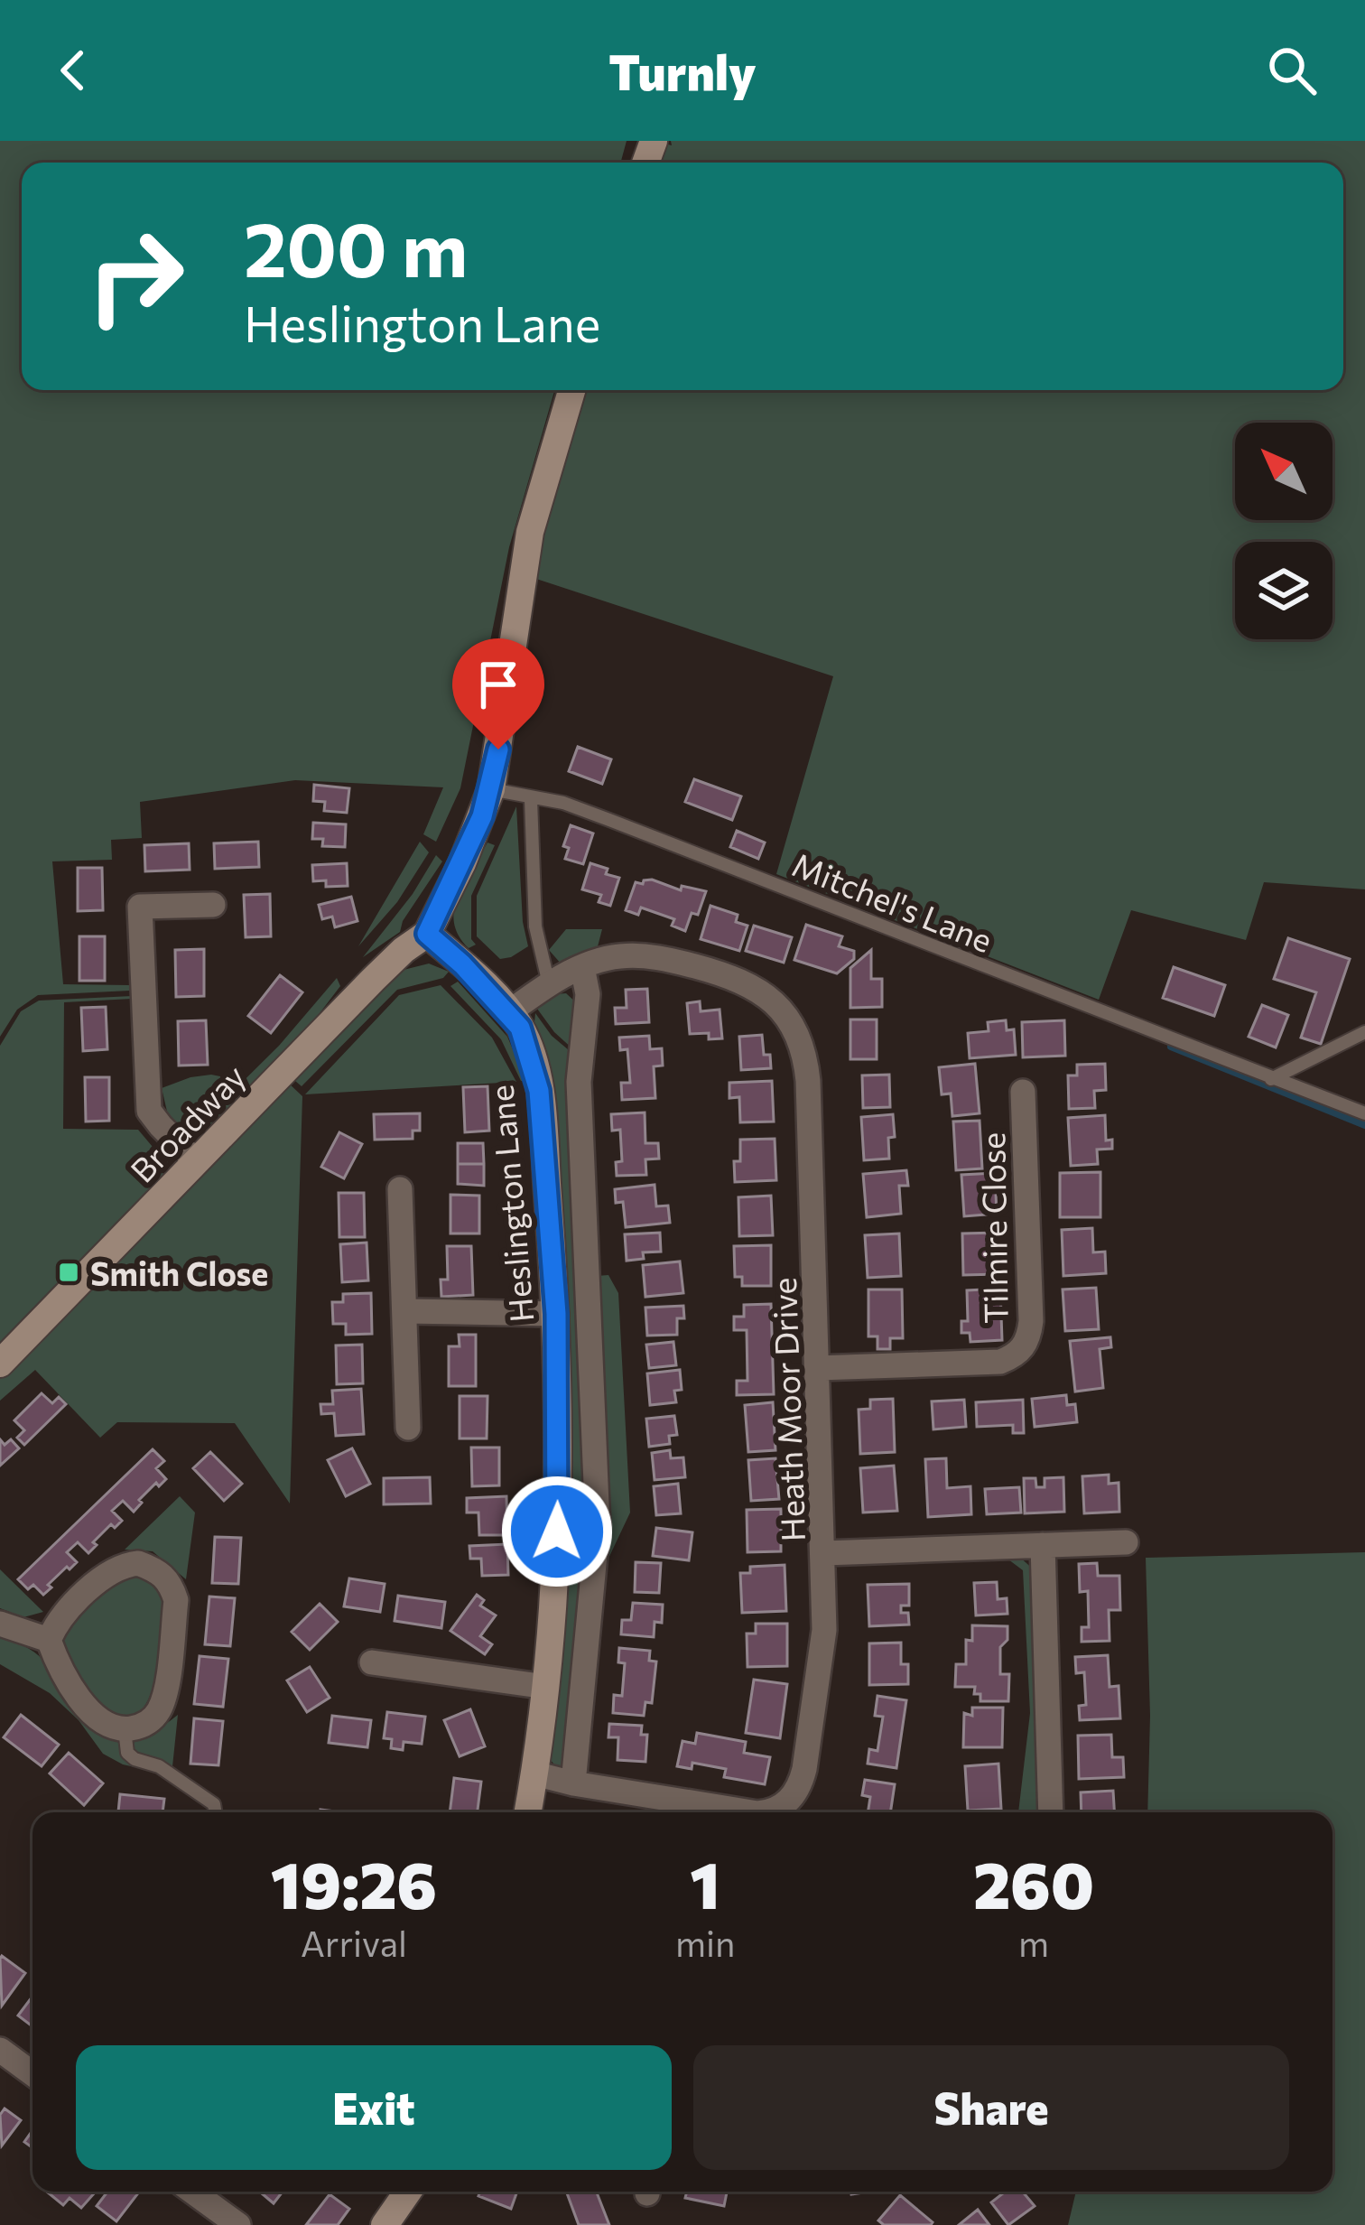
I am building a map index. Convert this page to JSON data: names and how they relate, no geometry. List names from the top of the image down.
{
  "streets": {
    "street": [
      "Broadway",
      "Heslington Lane",
      "Tilmire Close",
      "Heath Moor Drive"
    ],
    "lane": ["Mitchel's Lane"]
  },
  "crossings": [
    ["Broadway", "Heslington Lane"],
    ["Heslington Lane", "Heath Moor Drive"],
    ["Tilmire Close", "Heath Moor Drive"]
  ],
  "places": {
    "transit": ["Smith Close"]
  },
  "north": "top left",
  "page": {
    "header": "Turnly",
    "turn": ["200 m", "Heslington Lane"],
    "eta": [
      "19:26",
      "Arrival",
      "1",
      "min",
      "260",
      "m"
    ],
    "buttons": ["Exit", "Share"]
  }
}
